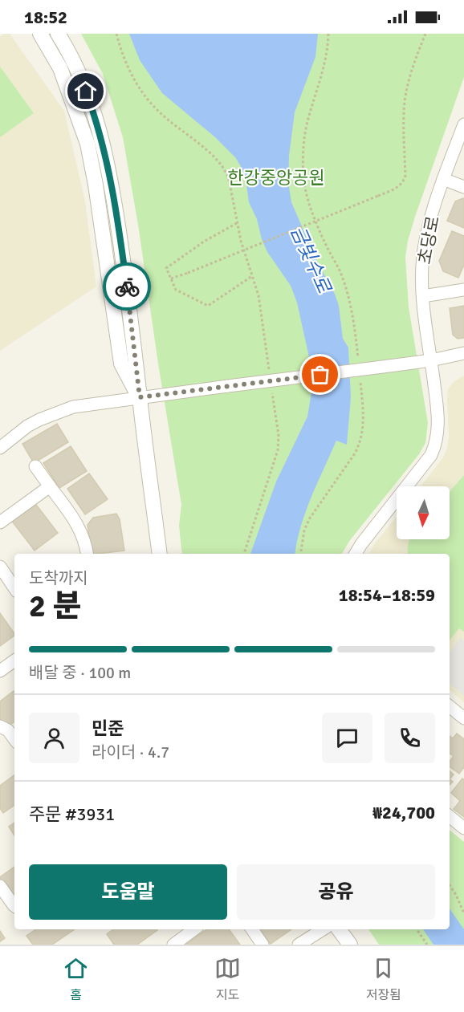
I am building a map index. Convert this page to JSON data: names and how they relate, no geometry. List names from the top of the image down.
{
  "streets": {
    "street": ["초당로"]
  },
  "water": ["금빛수로"],
  "parks": ["한강중앙공원"],
  "north": "bottom",
  "page": {
    "status": "18:52",
    "heading": ["2 분", "도착까지", "18:54–18:59"],
    "panel": [
      "민준",
      "라이더 · 4.7",
      "주문 #3931",
      "₩24,700"
    ],
    "bar": "배달 중 · 100 m",
    "buttons": ["도움말", "공유"],
    "tabs": ["홈", "지도", "저장됨"]
  }
}
